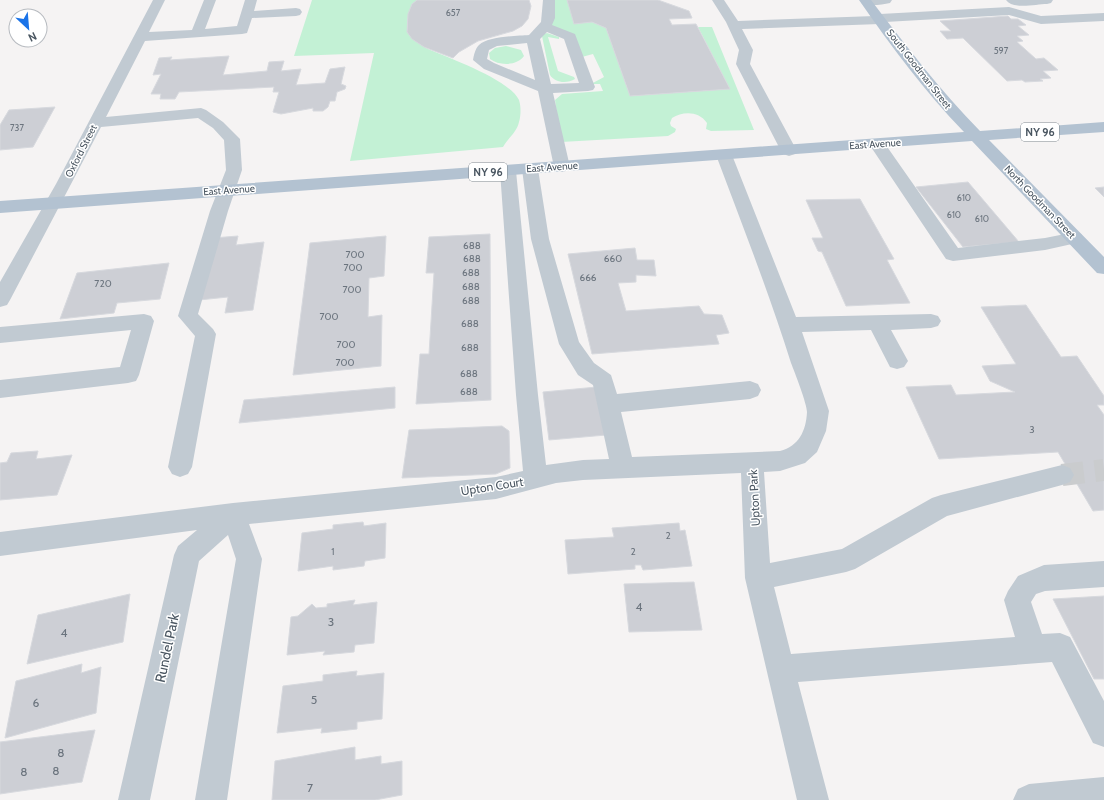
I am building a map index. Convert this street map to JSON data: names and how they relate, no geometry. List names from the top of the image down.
{
  "streets": {
    "main road": [
      "South Goodman Street",
      "NY 96",
      "East Avenue",
      "North Goodman Street"
    ],
    "street": [
      "Oxford Street",
      "Upton Court",
      "Upton Park",
      "Rundel Park"
    ]
  },
  "crossings": [
    ["South Goodman Street", "East Avenue"],
    ["South Goodman Street", "North Goodman Street"],
    ["East Avenue", "Oxford Street"],
    ["East Avenue", "North Goodman Street"],
    ["East Avenue", "Upton Park"],
    ["Upton Court", "Upton Park"],
    ["Upton Court", "Rundel Park"]
  ],
  "house_numbers": [
    "657",
    "597",
    "737",
    "610",
    "610",
    "610",
    "688",
    "700",
    "688",
    "660",
    "700",
    "688",
    "666",
    "720",
    "688",
    "700",
    "688",
    "700",
    "688",
    "700",
    "688",
    "700",
    "688",
    "688",
    "3",
    "2",
    "1",
    "2",
    "4",
    "3",
    "4",
    "5",
    "6",
    "8",
    "8",
    "8",
    "7"
  ],
  "north": "bottom right"
}
